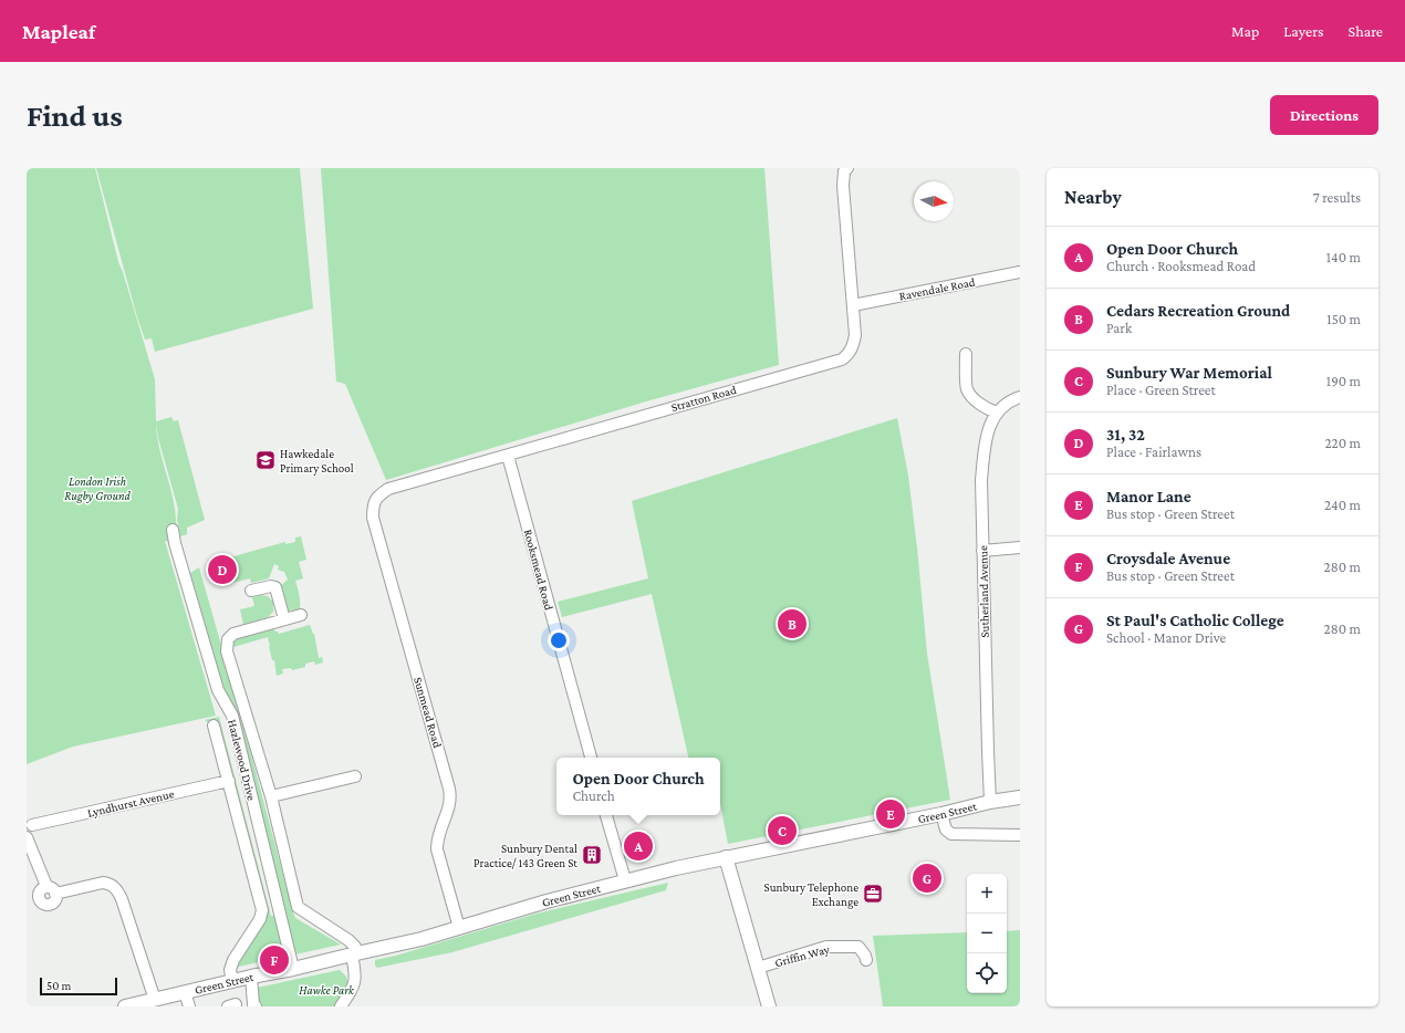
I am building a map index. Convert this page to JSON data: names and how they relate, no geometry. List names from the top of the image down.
{
  "streets": {
    "street": [
      "Ravendale Road",
      "Stratton Road",
      "Rooksmead Road",
      "Sutherland Avenue",
      "Sunmead Road",
      "Hazlewood Drive",
      "Lyndhurst Avenue",
      "Green Street",
      "Griffin Way"
    ]
  },
  "crossings": [
    ["Ravendale Road", "Stratton Road"],
    ["Stratton Road", "Rooksmead Road"],
    ["Stratton Road", "Sunmead Road"],
    ["Sutherland Avenue", "Green Street"],
    ["Sunmead Road", "Green Street"],
    ["Hazlewood Drive", "Green Street"],
    ["Lyndhurst Avenue", "Green Street"]
  ],
  "parks": ["London Irish Rugby Ground", "Hawke Park"],
  "places": {
    "school or university": ["Hawkedale Primary School"],
    "building": ["Sunbury Dental Practice/ 143 Green St"],
    "office": ["Sunbury Telephone Exchange"]
  },
  "scale_bar": "50 m",
  "north": "right",
  "page": {
    "header": "Mapleaf",
    "nav": ["Map", "Layers", "Share"],
    "buttons": "Directions",
    "title": "Find us",
    "heading": ["Nearby", "7 results"],
    "list": [
      {
        "mark": "A",
        "name": "Open Door Church",
        "note": "Church · Rooksmead Road",
        "value": "140 m"
      },
      {
        "mark": "B",
        "name": "Cedars Recreation Ground",
        "note": "Park",
        "value": "150 m"
      },
      {
        "mark": "C",
        "name": "Sunbury War Memorial",
        "note": "Place · Green Street",
        "value": "190 m"
      },
      {
        "mark": "D",
        "name": "31, 32",
        "note": "Place · Fairlawns",
        "value": "220 m"
      },
      {
        "mark": "E",
        "name": "Manor Lane",
        "note": "Bus stop · Green Street",
        "value": "240 m"
      },
      {
        "mark": "F",
        "name": "Croysdale Avenue",
        "note": "Bus stop · Green Street",
        "value": "280 m"
      },
      {
        "mark": "G",
        "name": "St Paul's Catholic College",
        "note": "School · Manor Drive",
        "value": "280 m"
      }
    ],
    "pins": [
      "D",
      "B",
      "E",
      "C",
      "A",
      "G",
      "F"
    ],
    "popup": ["Open Door Church", "Church"],
    "map_buttons": ["+", "−"],
    "scale": "50 m"
  }
}
